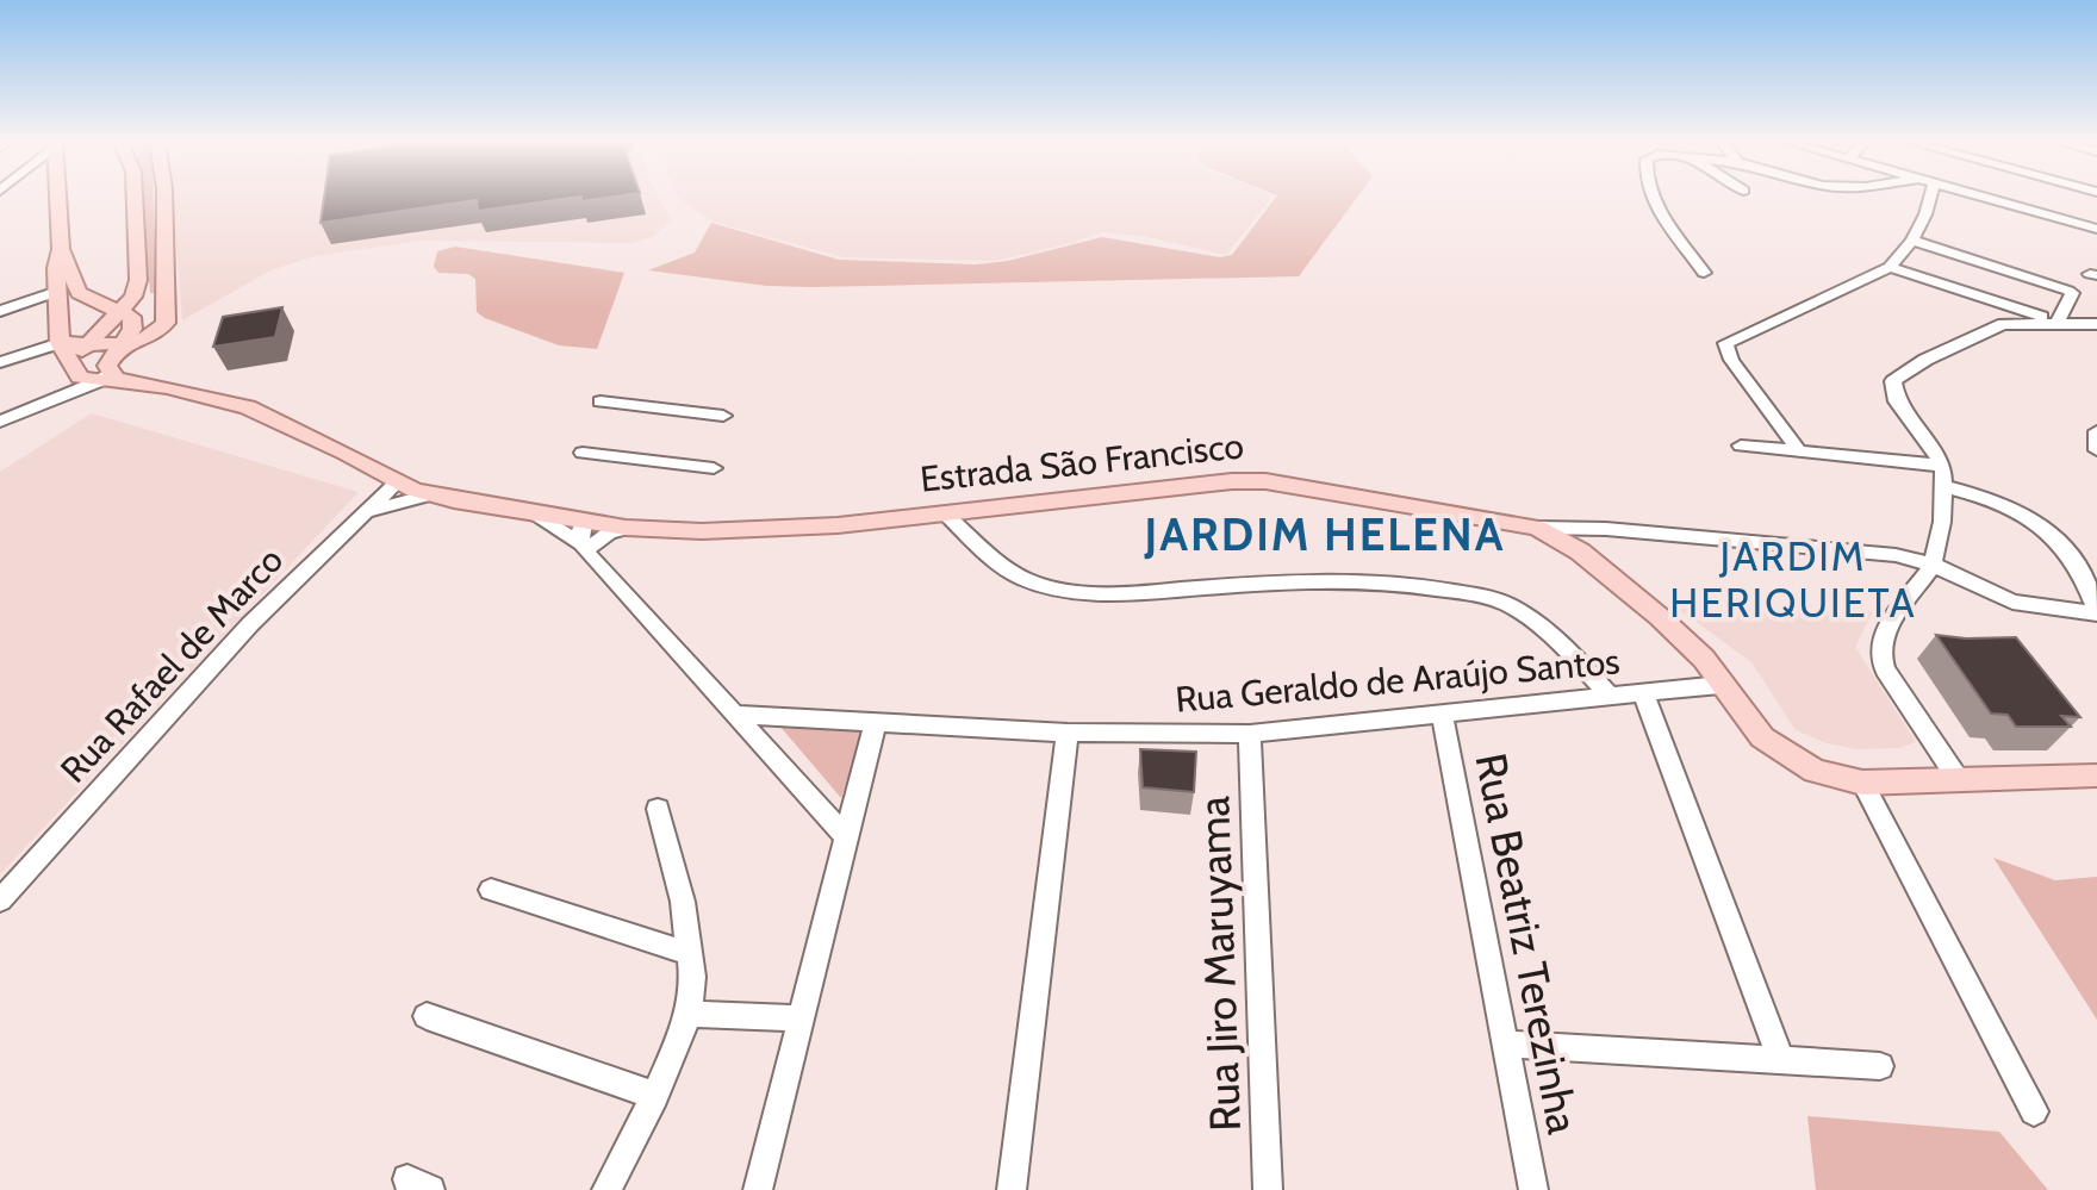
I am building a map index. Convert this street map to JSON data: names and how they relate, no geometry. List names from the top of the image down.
{
  "streets": {
    "main road": ["Estrada São Francisco"],
    "street": [
      "Rua Rafael de Marco",
      "Rua Geraldo de Araújo Santos",
      "Rua Beatriz Terezinha",
      "Rua Jiro Maruyama"
    ]
  },
  "crossings": [
    ["Estrada São Francisco", "Rua Rafael de Marco"],
    ["Estrada São Francisco", "Rua Geraldo de Araújo Santos"],
    ["Rua Geraldo de Araújo Santos", "Rua Beatriz Terezinha"],
    ["Rua Geraldo de Araújo Santos", "Rua Jiro Maruyama"]
  ],
  "districts": ["JARDIM HELENA", "JARDIM HERIQUIETA"]
}
